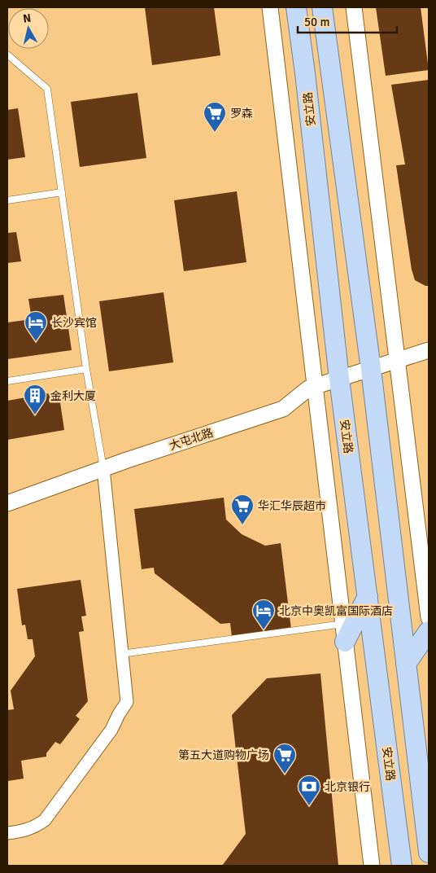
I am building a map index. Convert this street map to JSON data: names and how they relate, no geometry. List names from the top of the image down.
{
  "streets": {
    "main road": ["安立路"],
    "street": ["大屯北路"]
  },
  "crossings": [
    ["安立路", "大屯北路"]
  ],
  "places": {
    "supermarket": ["罗森", "华汇华辰超市", "第五大道购物广场"],
    "hotel": ["长沙宾馆", "北京中奥凯富国际酒店"],
    "building": ["金利大厦"],
    "bank": ["北京银行"]
  },
  "scale_bar": "50 m",
  "north": "top"
}
